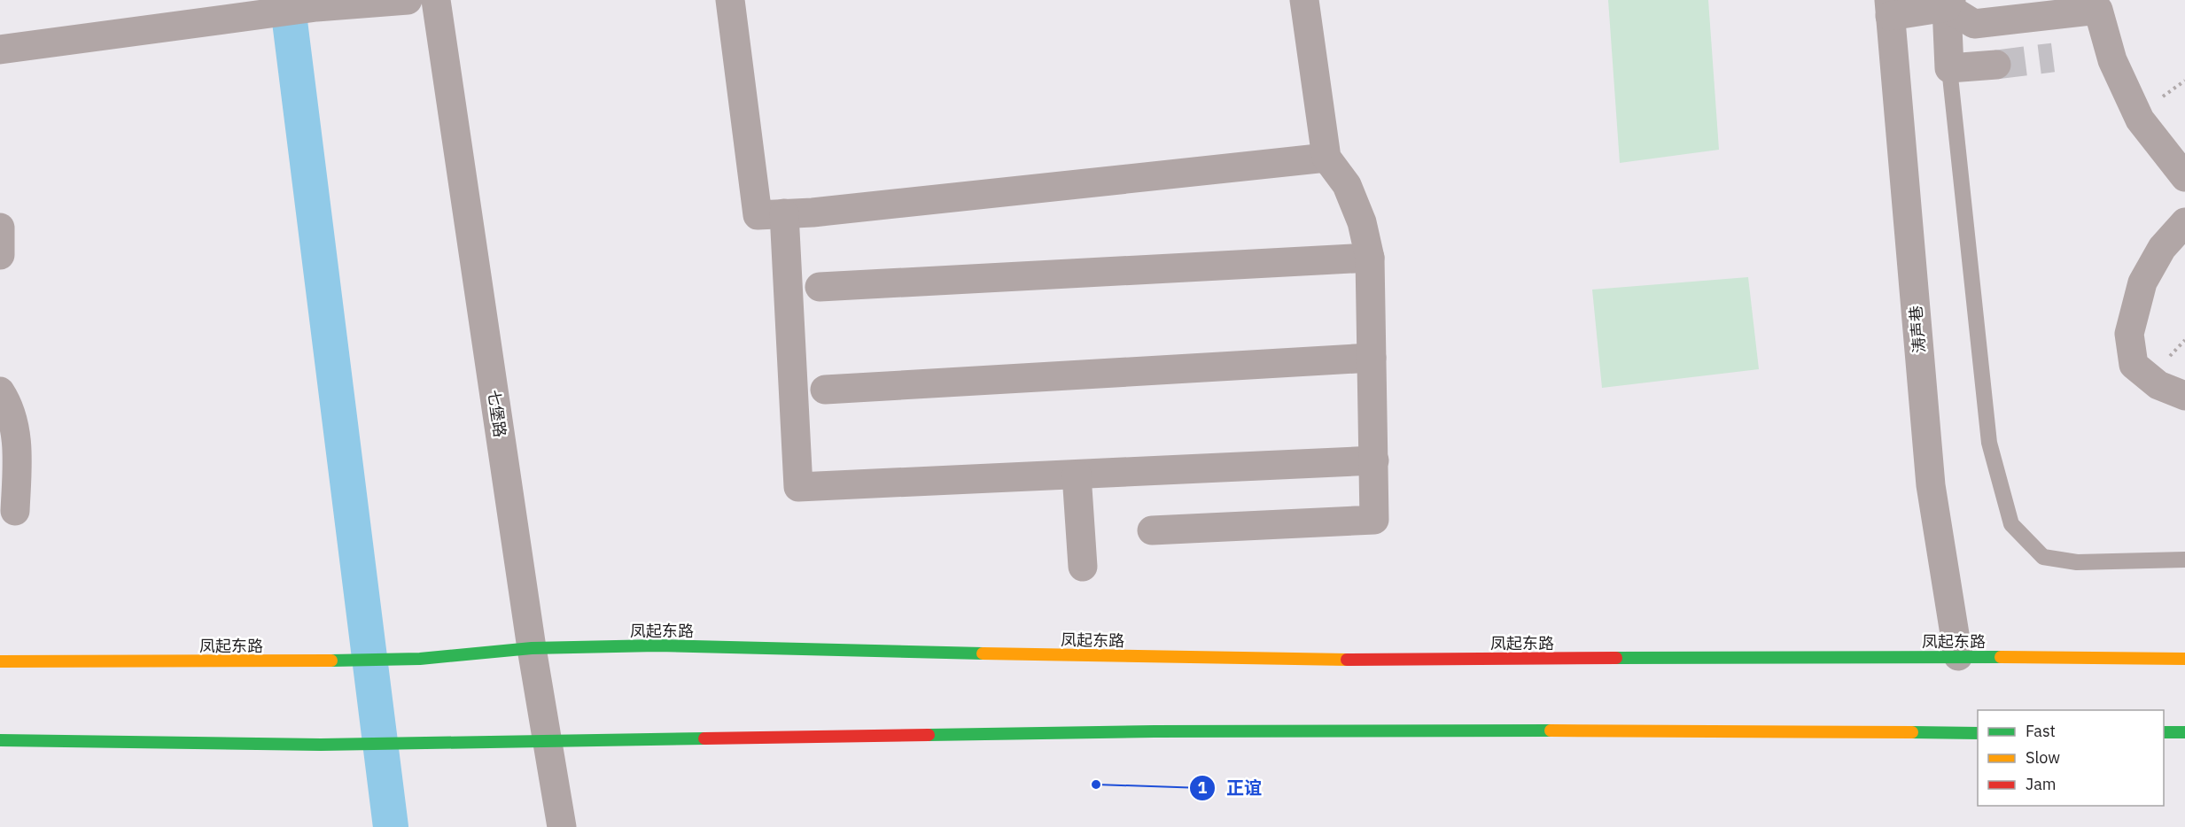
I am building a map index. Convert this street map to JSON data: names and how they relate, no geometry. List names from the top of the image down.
{
  "streets": {
    "main road": ["凤起东路"],
    "street": ["涛声巷", "七堡路"]
  },
  "crossings": [
    ["涛声巷", "凤起东路"],
    ["七堡路", "凤起东路"]
  ],
  "places": ["正谊"],
  "legend": ["Fast", "Slow", "Jam"]
}
